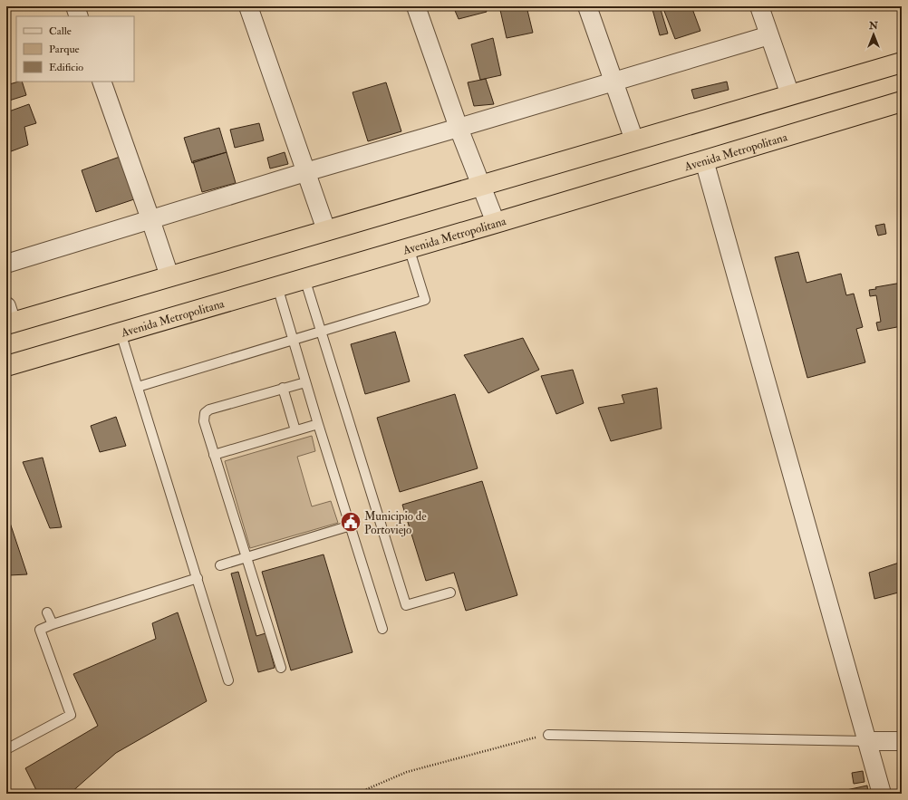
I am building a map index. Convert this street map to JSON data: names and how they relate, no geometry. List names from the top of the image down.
{
  "streets": {
    "highway": ["Avenida Metropolitana"]
  },
  "places": {
    "public building": ["Municipio de Portoviejo"]
  },
  "legend": ["Calle", "Parque", "Edificio"],
  "north": "top"
}
